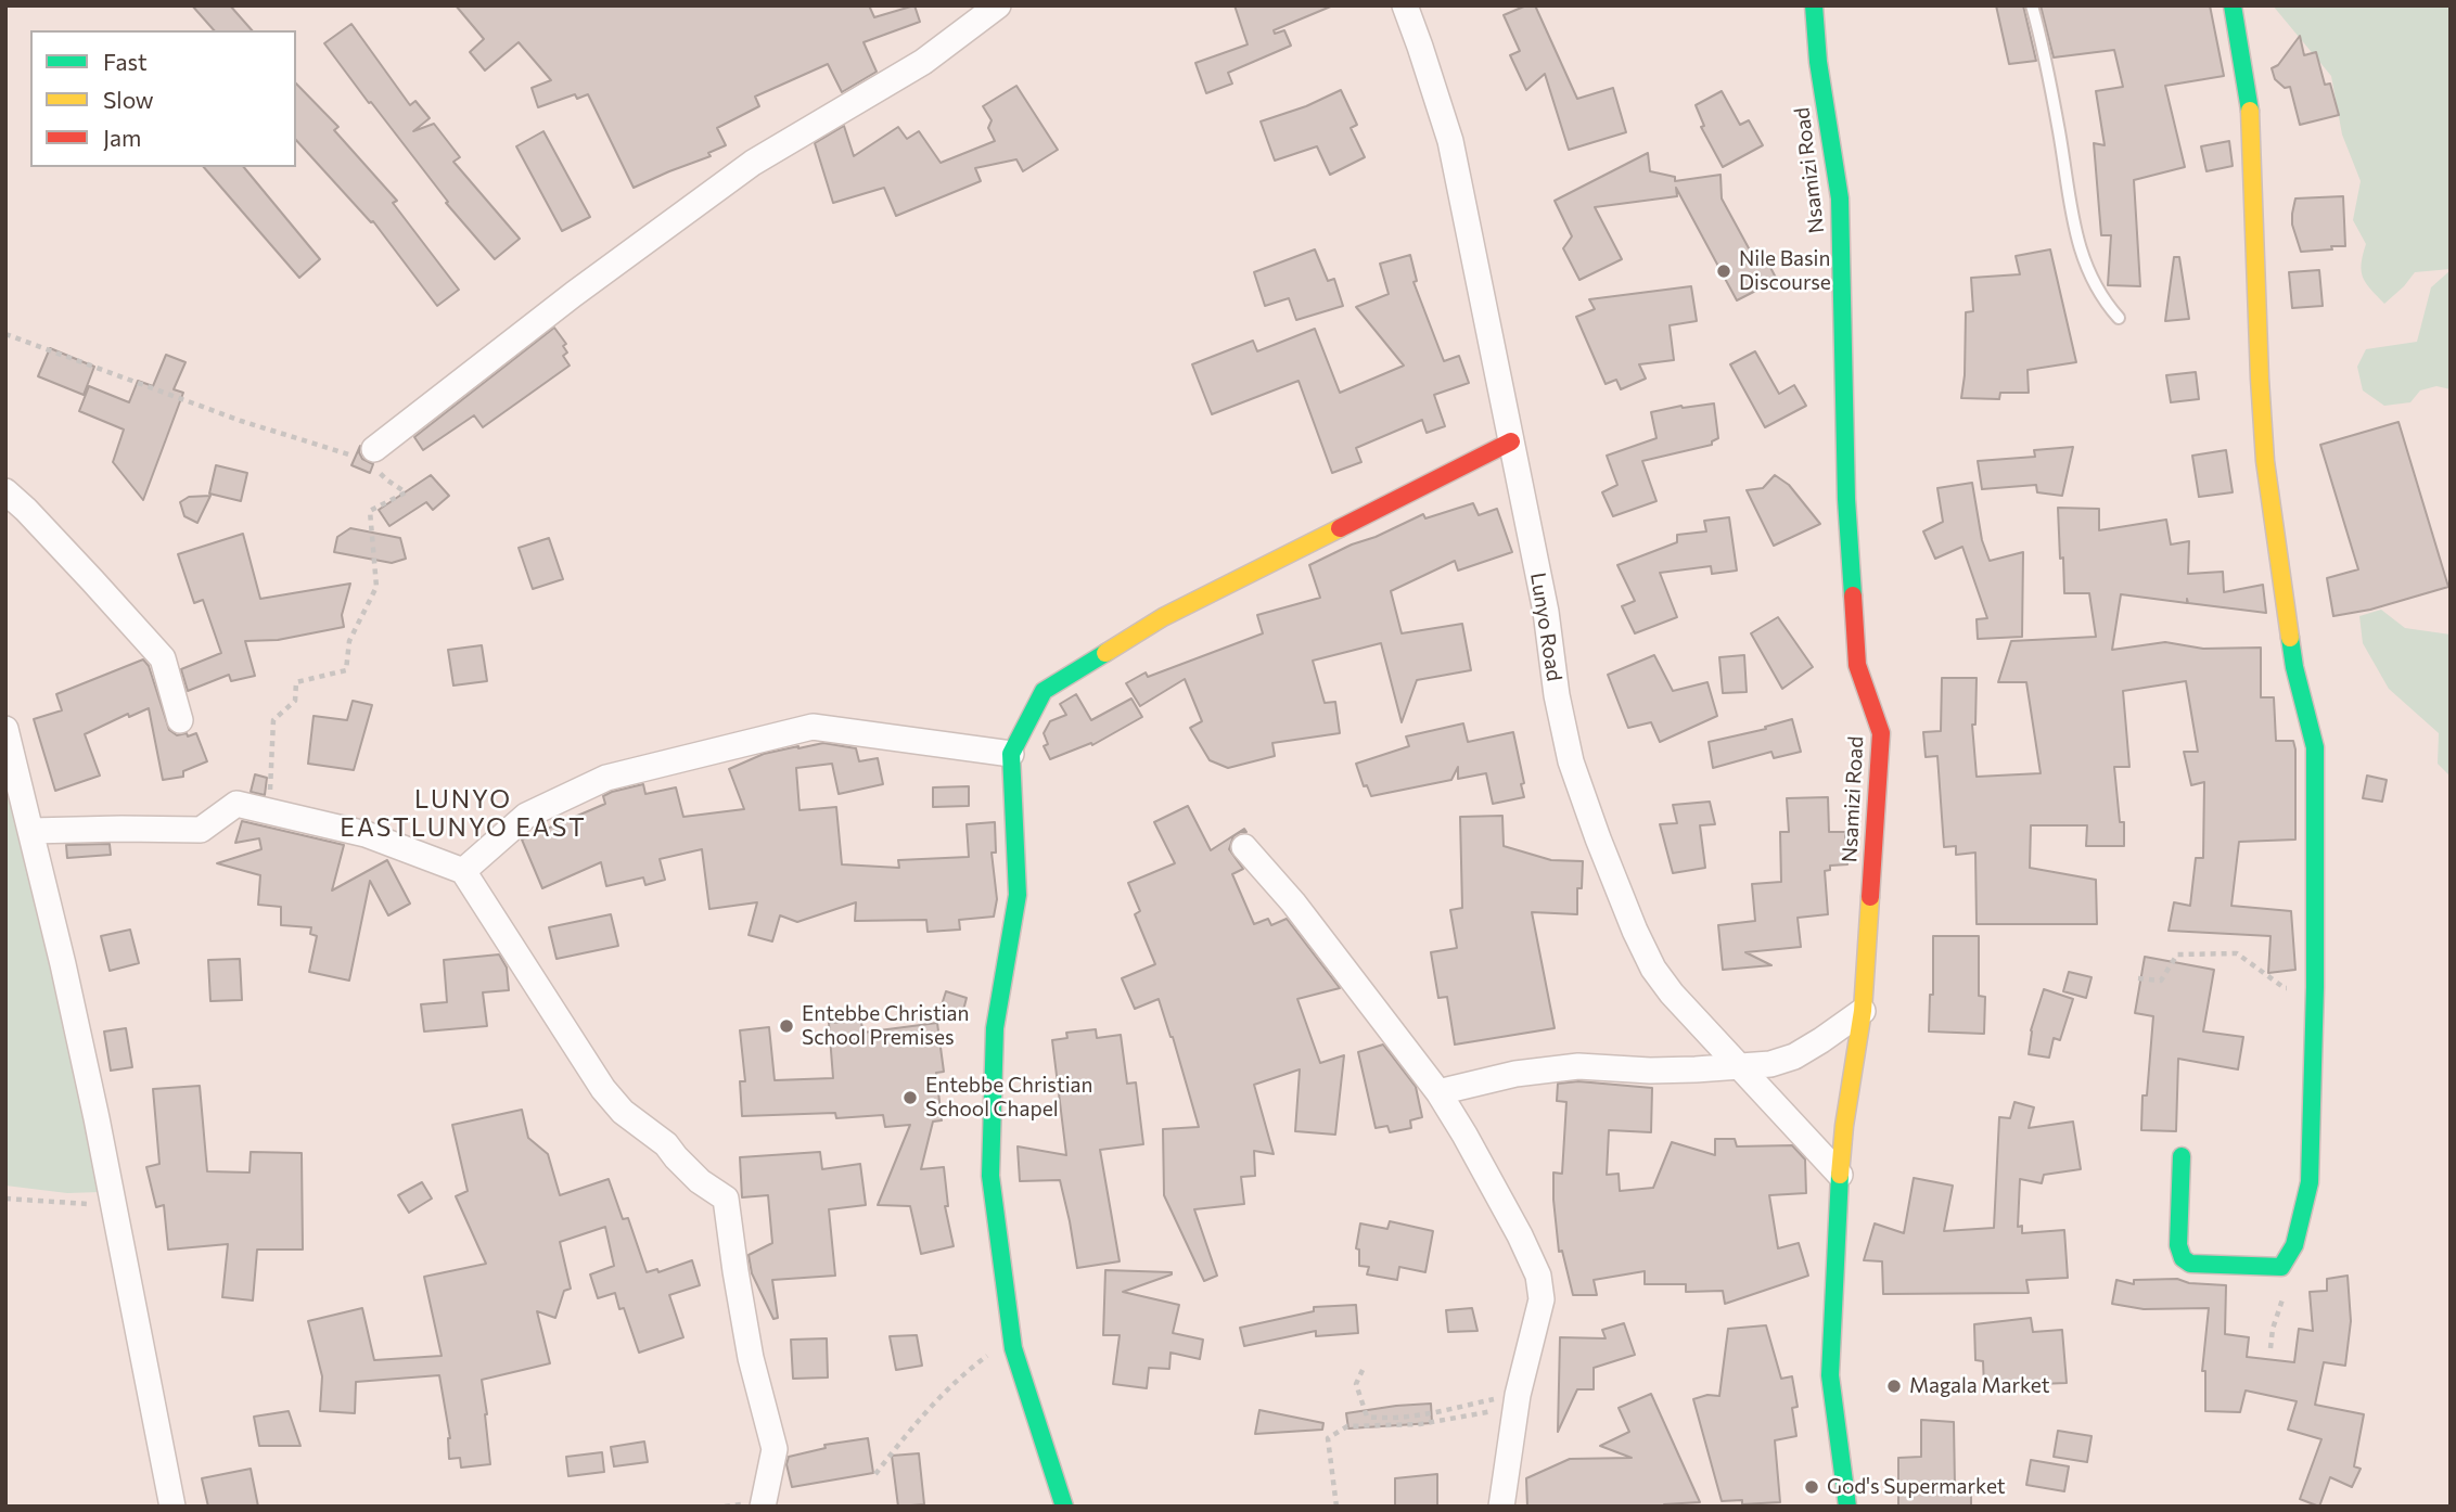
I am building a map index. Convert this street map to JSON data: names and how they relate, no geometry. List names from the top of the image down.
{
  "streets": {
    "street": ["Nsamizi Road", "Lunyo Road"]
  },
  "crossings": [
    ["Nsamizi Road", "Lunyo Road"]
  ],
  "districts": ["LUNYO EASTLUNYO EAST"],
  "places": [
    "Nile Basin Discourse",
    "Entebbe Christian School Premises",
    "Entebbe Christian School Chapel",
    "Magala Market",
    "God's Supermarket"
  ],
  "legend": ["Fast", "Slow", "Jam"]
}
